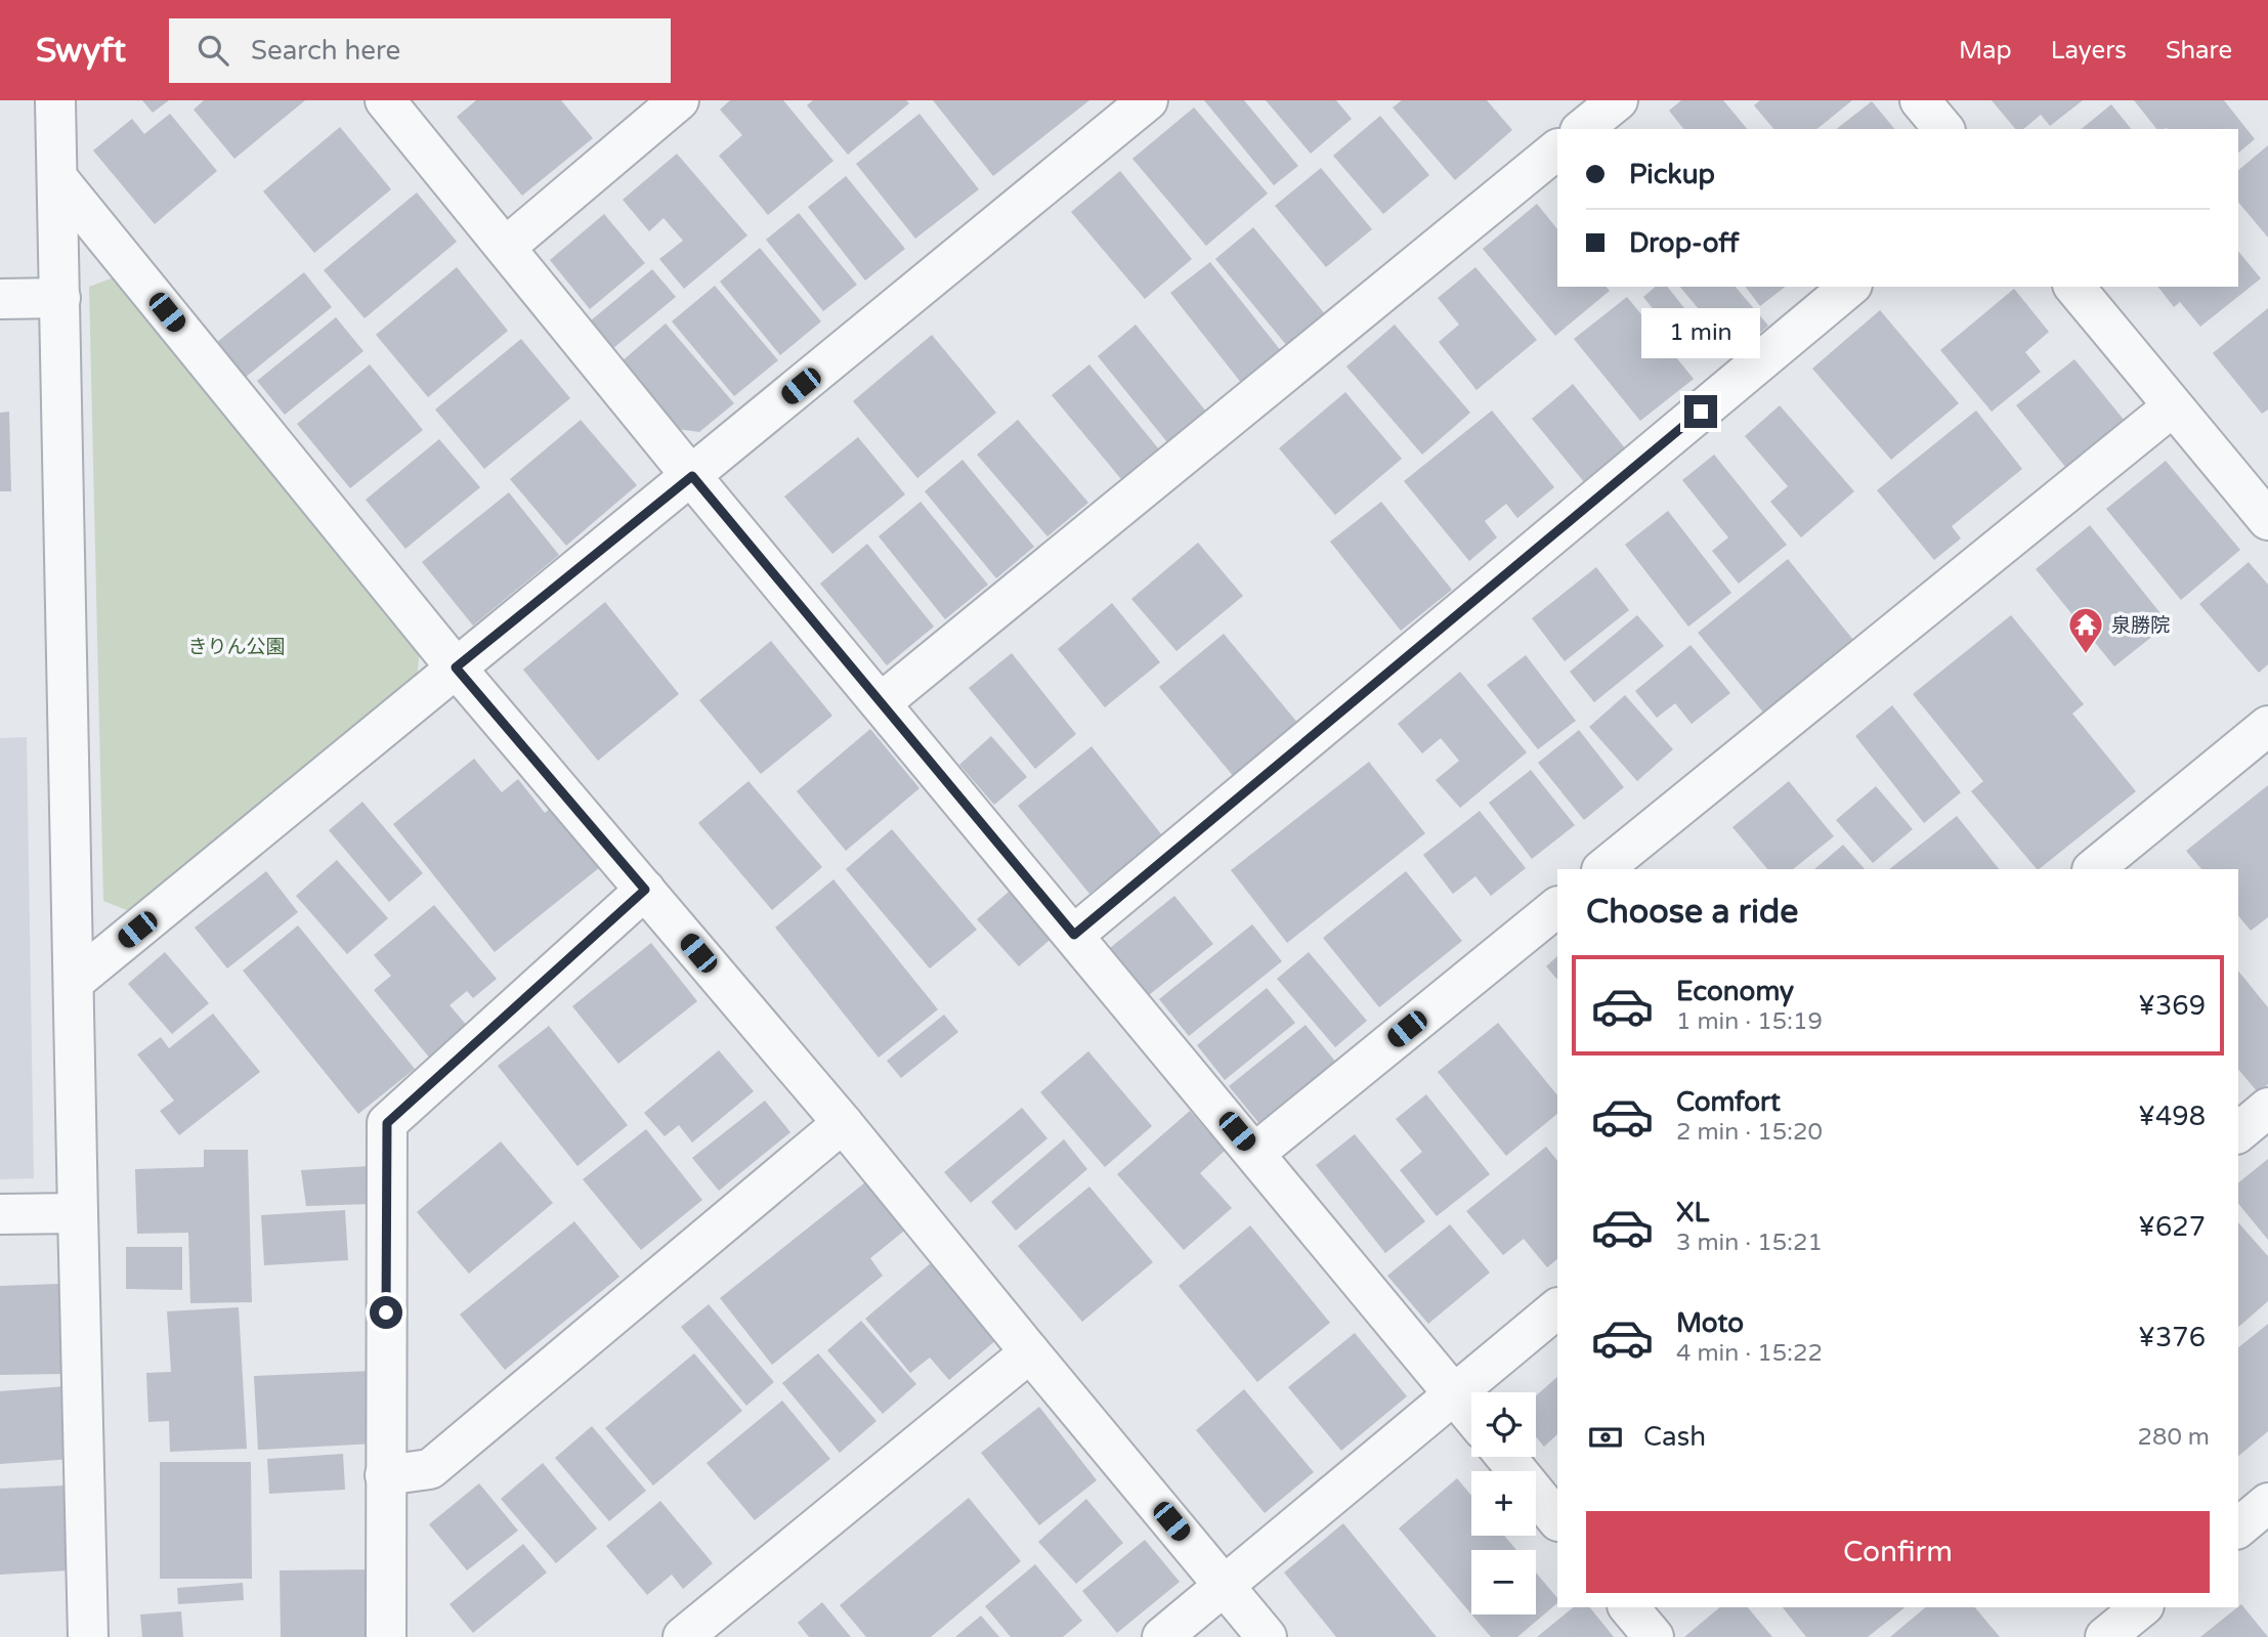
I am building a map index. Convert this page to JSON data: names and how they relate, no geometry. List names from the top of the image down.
{
  "parks": ["きりん公園"],
  "places": {
    "temple": ["泉勝院"]
  },
  "page": {
    "header": "Swyft",
    "search": "Search here",
    "nav": ["Map", "Layers", "Share"],
    "banner": ["Pickup", "Drop-off"],
    "bubble": "1 min",
    "heading": "Choose a ride",
    "list": [
      {
        "name": "Economy",
        "note": "1 min · 15:19",
        "value": "¥369"
      },
      {
        "name": "Comfort",
        "note": "2 min · 15:20",
        "value": "¥498"
      },
      {
        "name": "XL",
        "note": "3 min · 15:21",
        "value": "¥627"
      },
      {
        "name": "Moto",
        "note": "4 min · 15:22",
        "value": "¥376"
      }
    ],
    "map_buttons": ["+", "−"],
    "pay": ["Cash", "280 m"],
    "buttons": "Confirm"
  }
}
